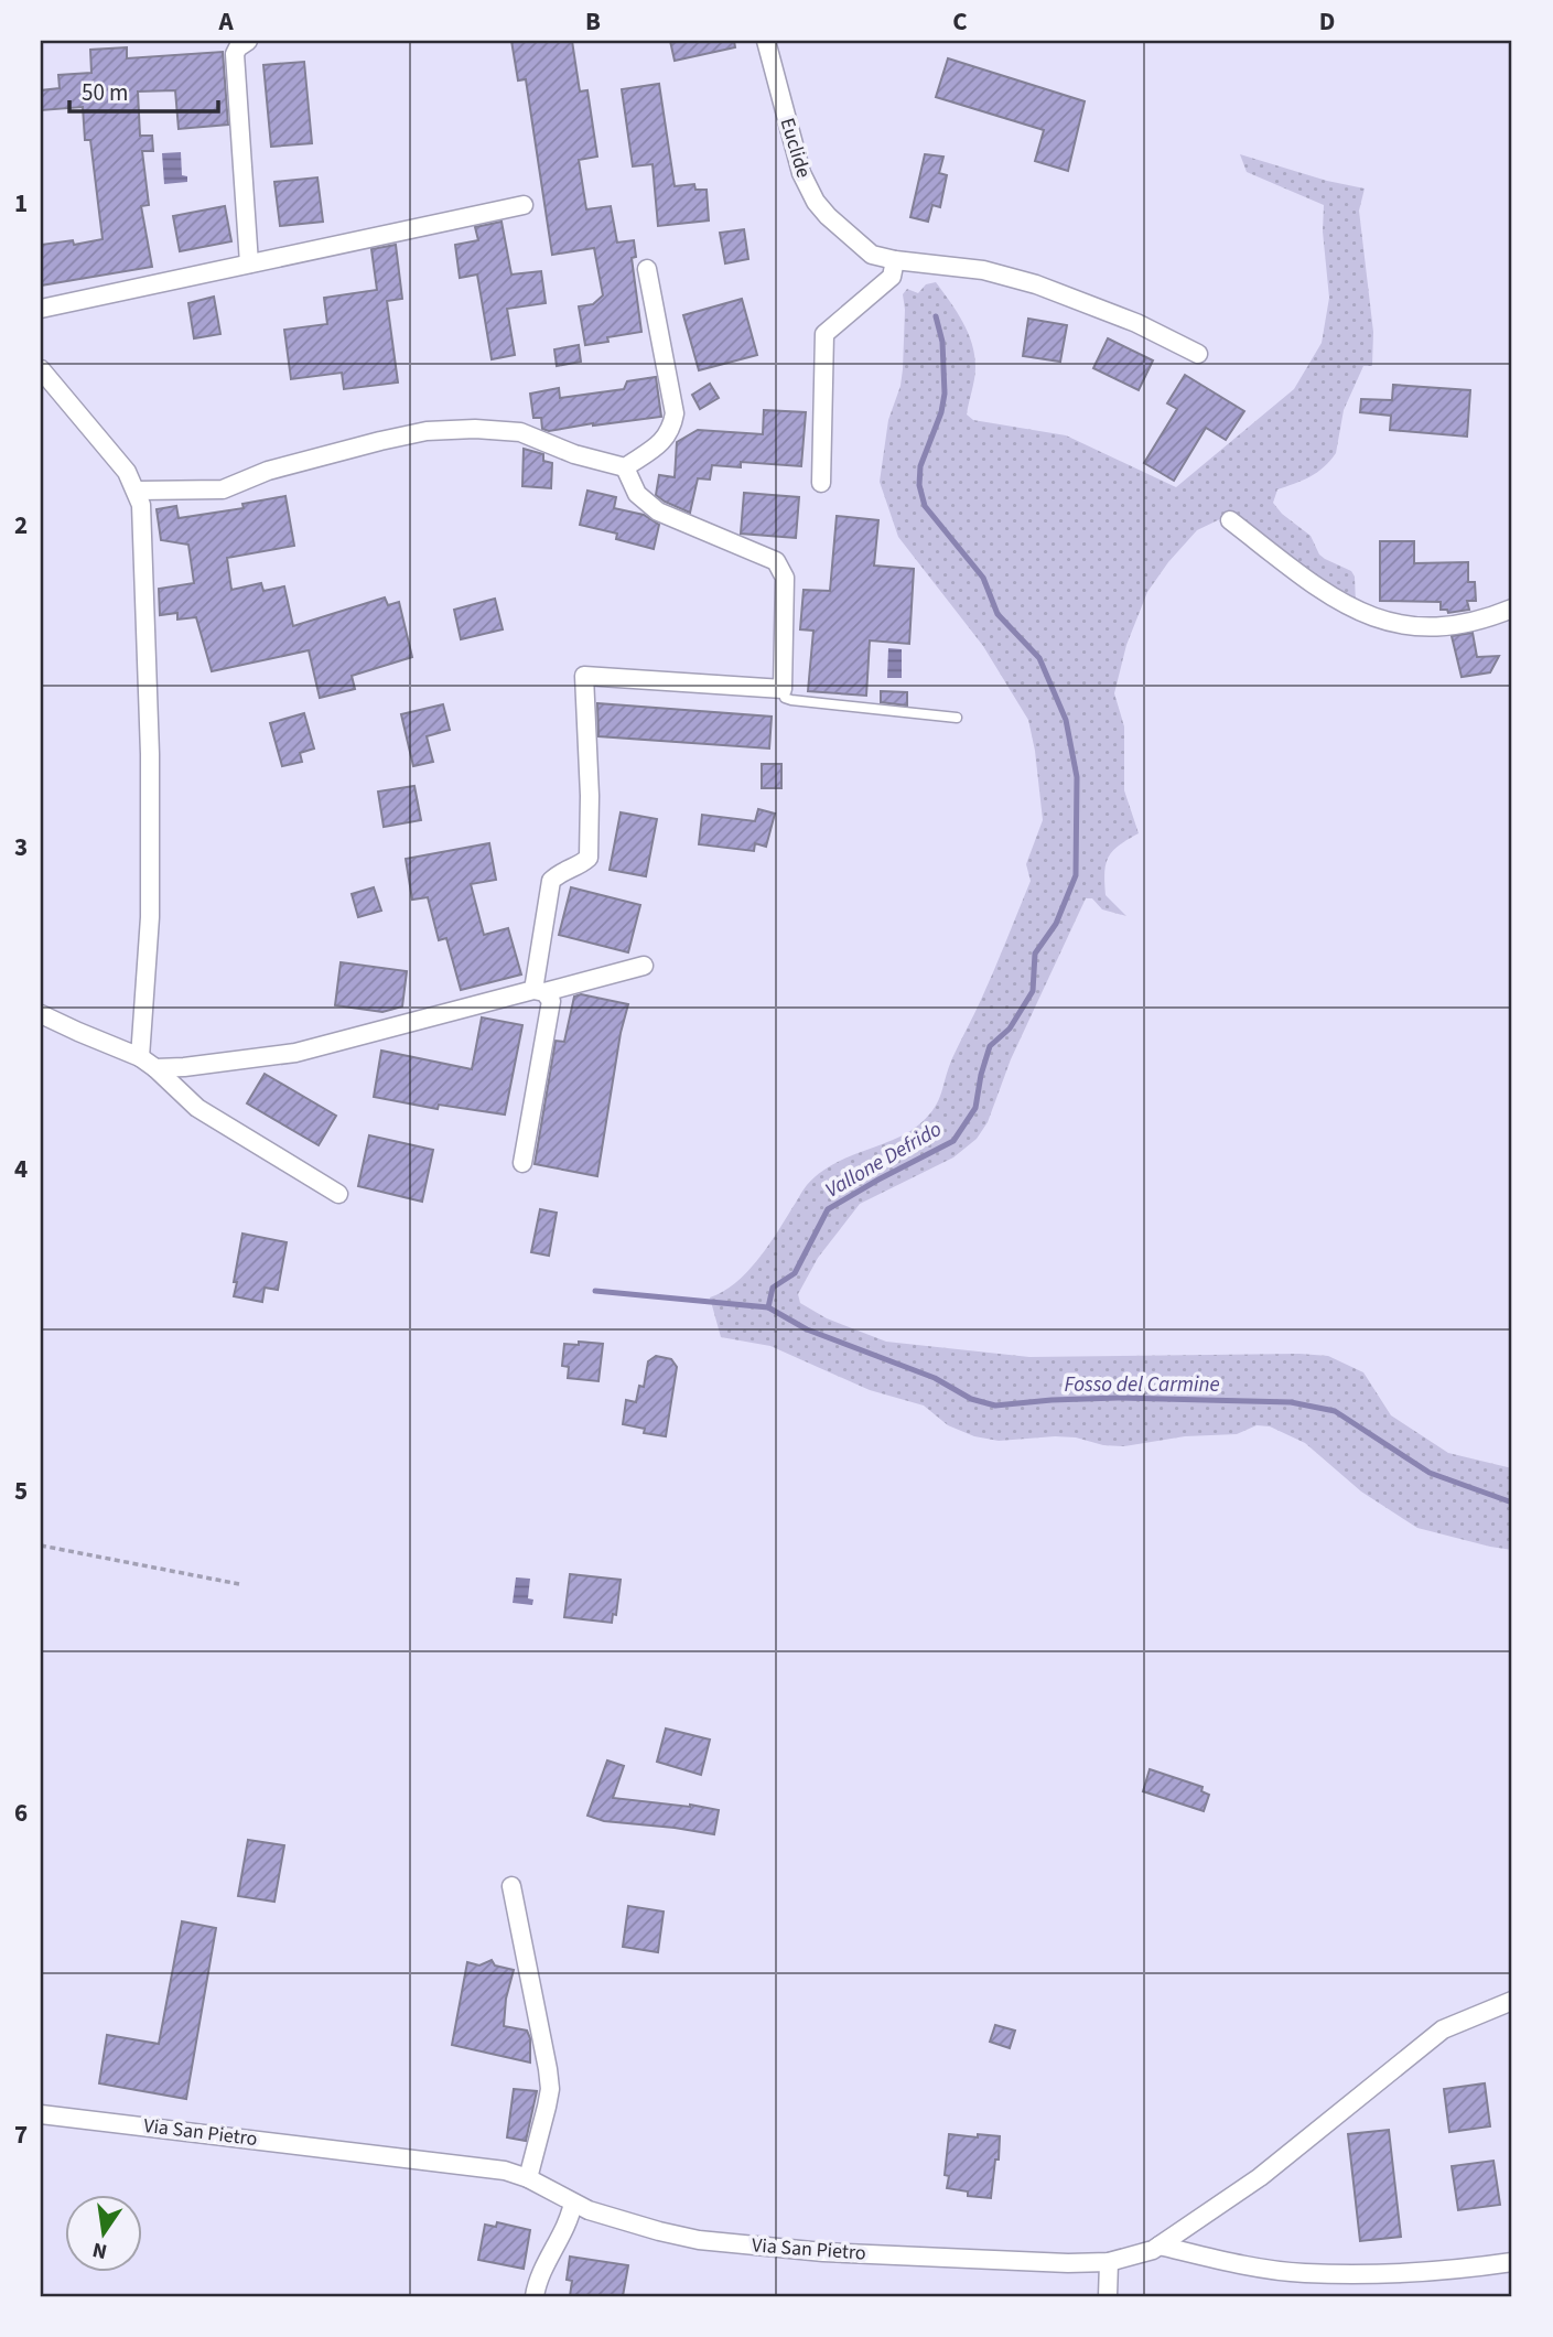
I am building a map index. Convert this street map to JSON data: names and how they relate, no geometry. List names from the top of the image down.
{
  "streets": {
    "street": ["Euclide", "Via San Pietro"]
  },
  "water": ["Vallone Defrido", "Fosso del Carmine"],
  "scale_bar": "50 m",
  "north": "bottom",
  "grid": {
    "columns": [
      "A",
      "B",
      "C",
      "D"
    ],
    "rows": [
      "1",
      "2",
      "3",
      "4",
      "5",
      "6",
      "7"
    ]
  }
}
